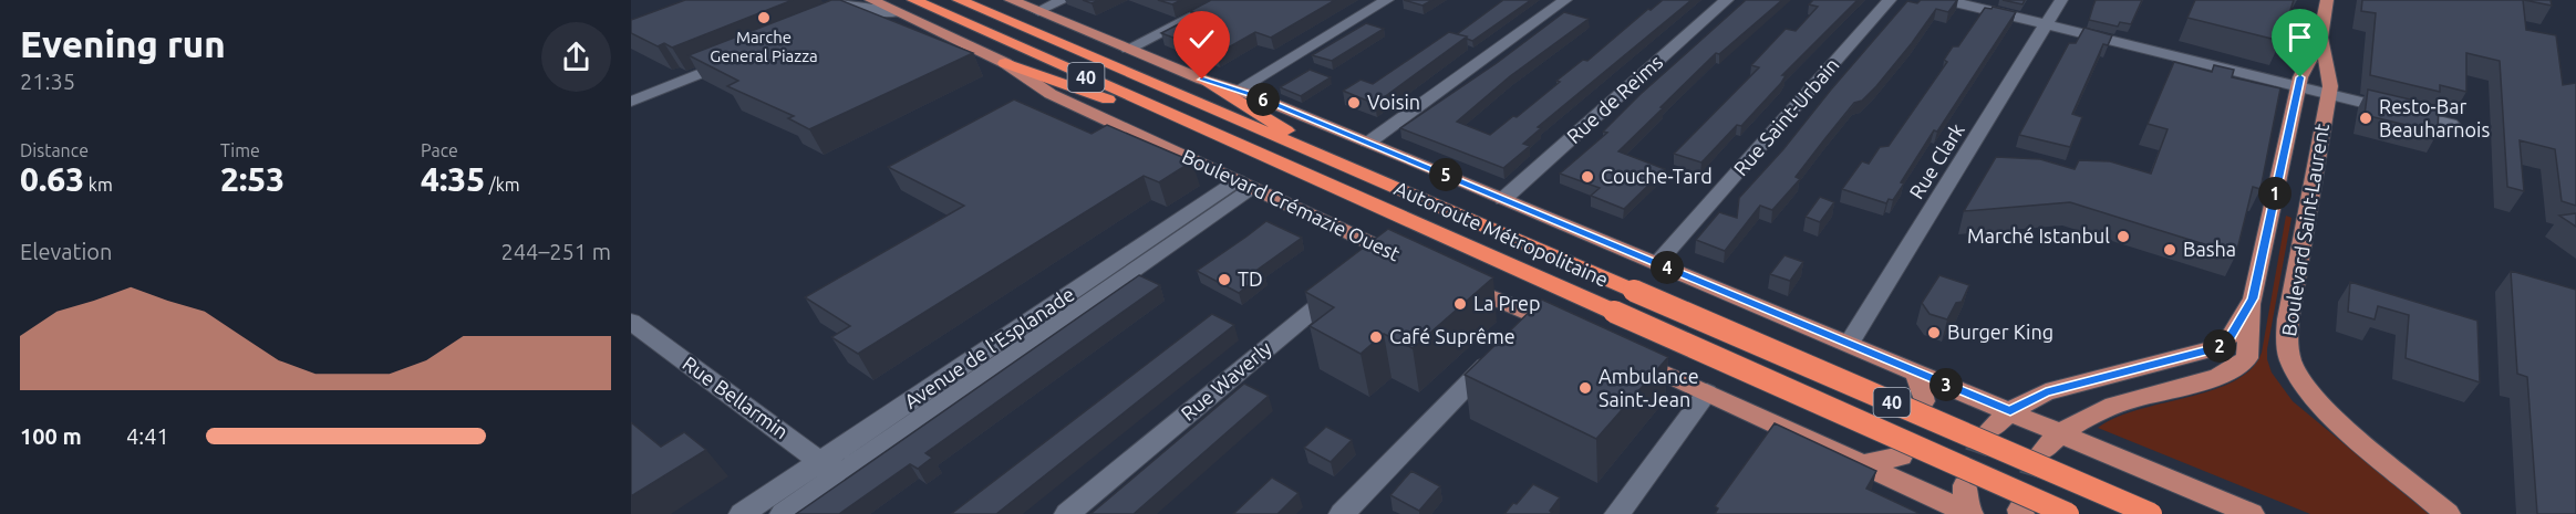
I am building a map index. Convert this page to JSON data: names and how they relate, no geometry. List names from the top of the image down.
{
  "streets": {
    "highway": ["40", "Autoroute Métropolitaine"],
    "main road": ["Boulevard Crémazie Ouest", "Boulevard Saint-Laurent"],
    "street": [
      "Rue de Reims",
      "Rue Saint-Urbain",
      "Rue Clark",
      "Avenue de l'Esplanade",
      "Rue Waverly",
      "Rue Bellarmin"
    ]
  },
  "crossings": [
    ["Boulevard Crémazie Ouest", "Avenue de l'Esplanade"],
    ["Avenue de l'Esplanade", "Rue Bellarmin"]
  ],
  "places": [
    "Marche General Piazza",
    "Voisin",
    "Resto-Bar Beauharnois",
    "Couche-Tard",
    "Marché Istanbul",
    "Basha",
    "TD",
    "La Prep",
    "Burger King",
    "Café Suprême",
    "Ambulance Saint-Jean"
  ],
  "page": {
    "heading": ["Evening run", "21:35"],
    "pins": [
      "6",
      "5",
      "1",
      "4",
      "2",
      "3"
    ],
    "stats": [
      ["Distance", "0.63 km"],
      ["Time", "2:53"],
      ["Pace", "4:35 /km"]
    ],
    "chart": ["Elevation", "244–251 m"],
    "list": [
      {
        "name": "100 m",
        "note": "4:41"
      }
    ]
  }
}
